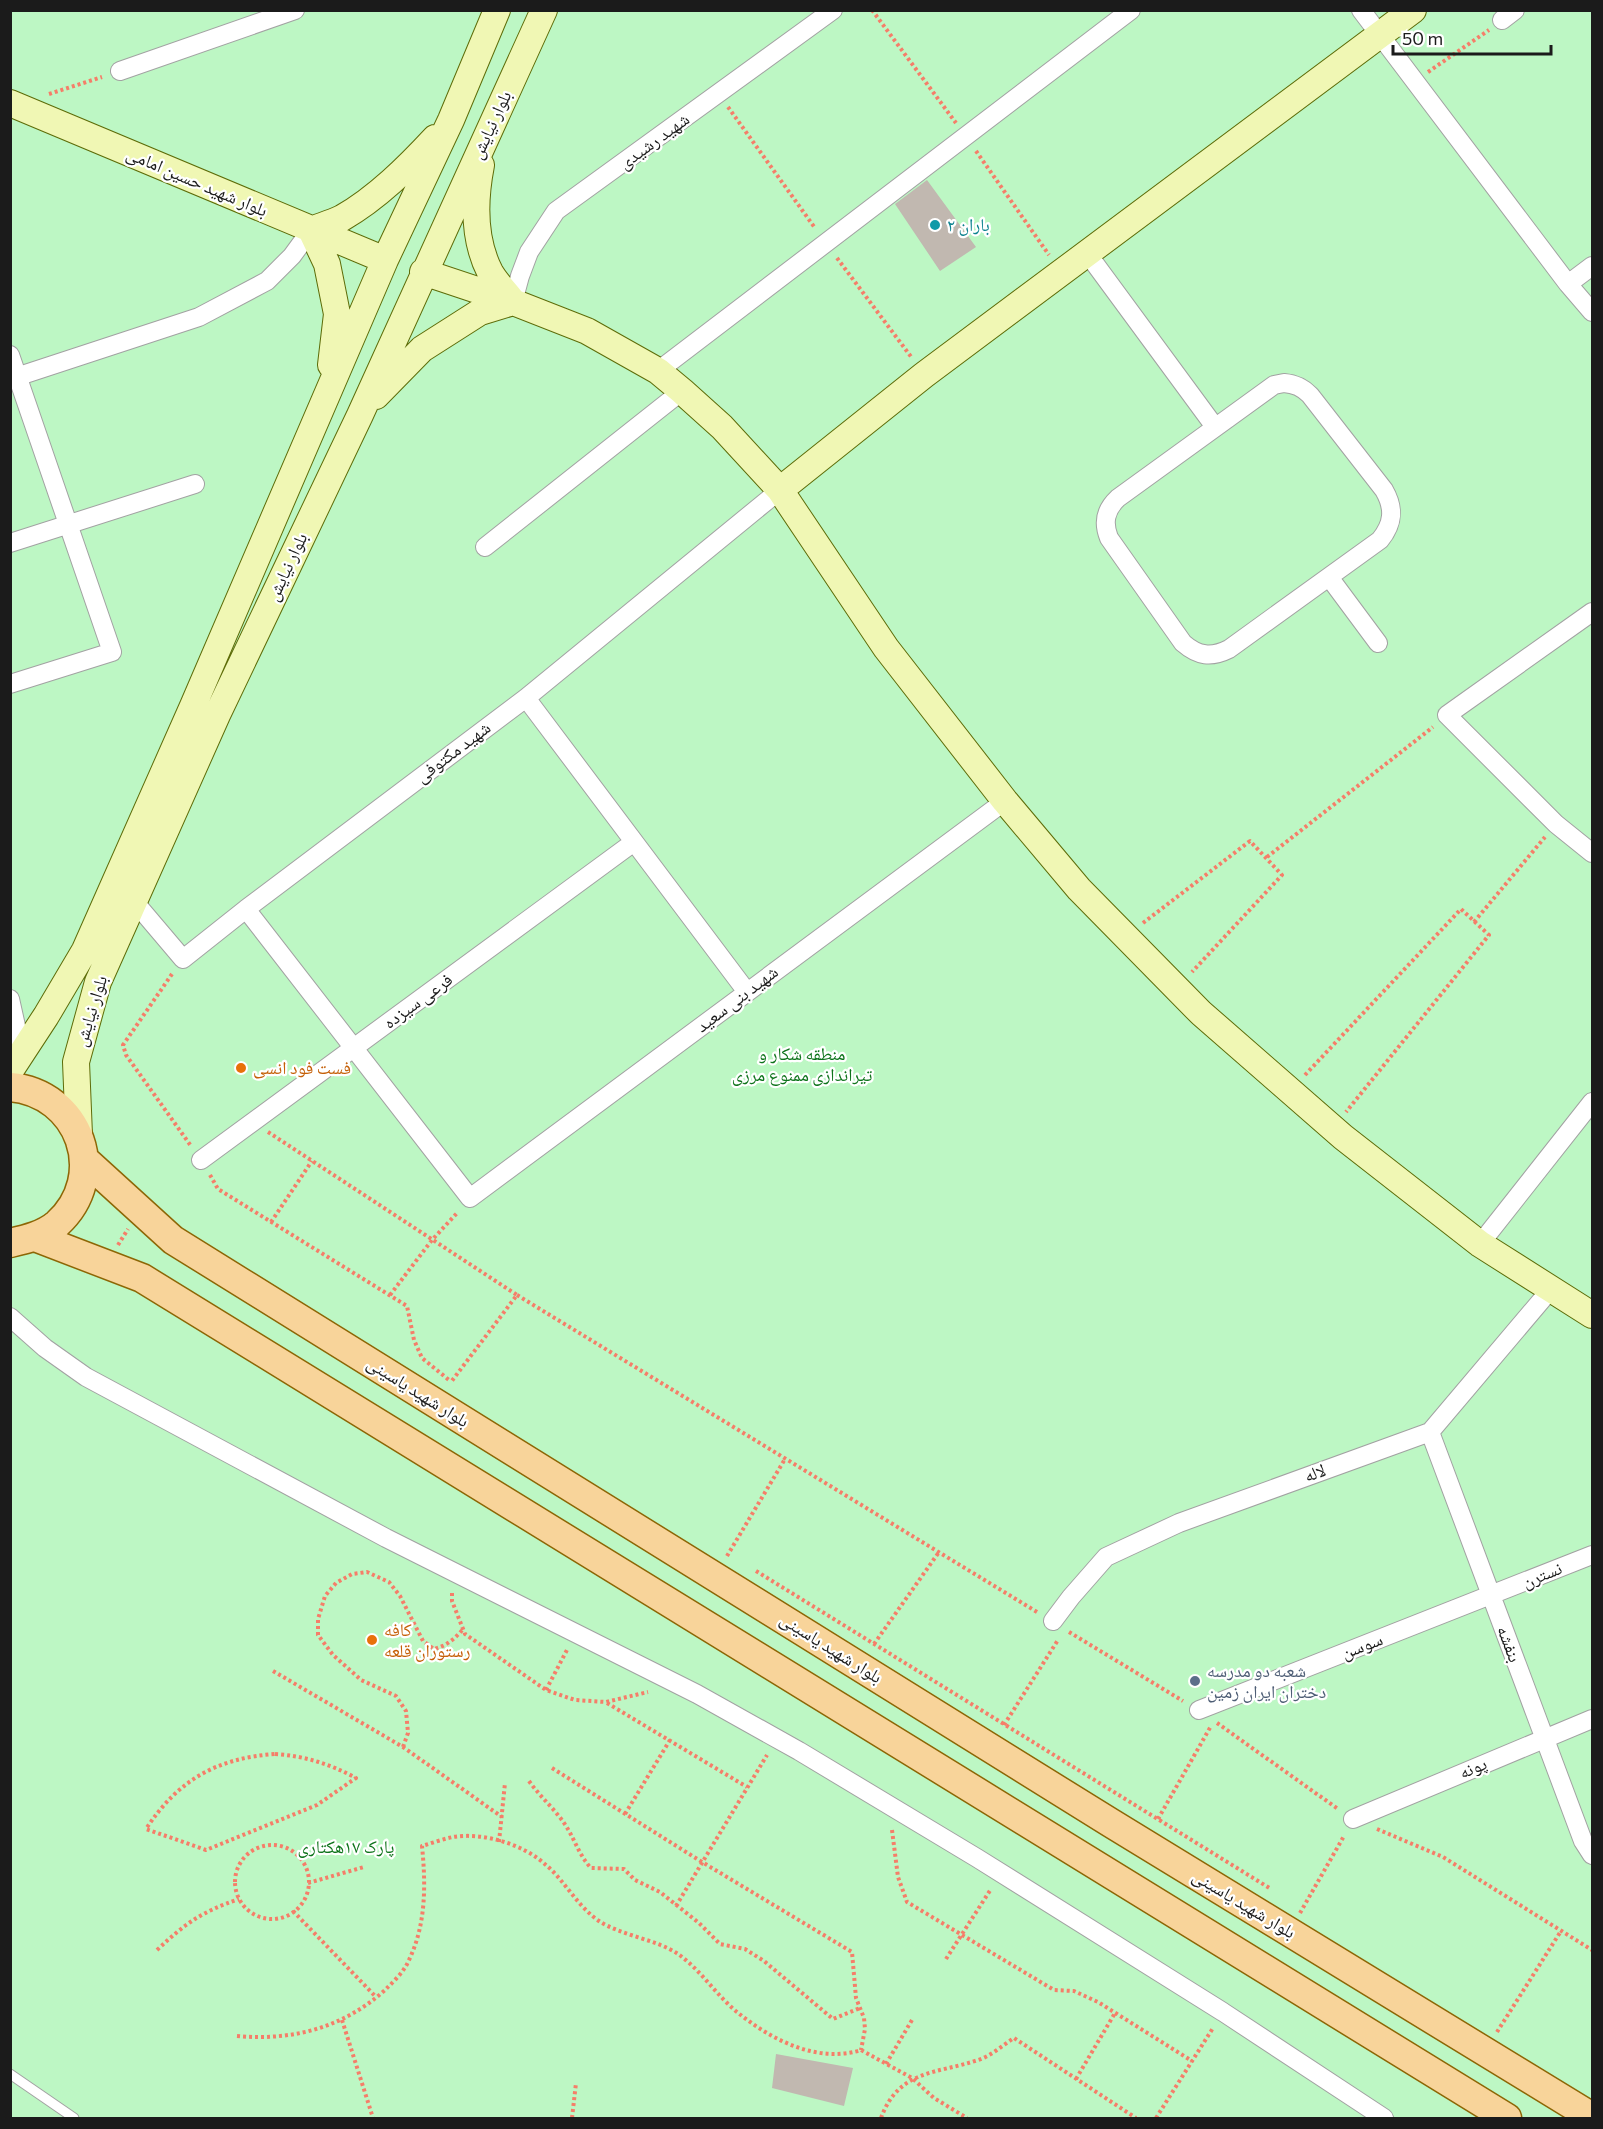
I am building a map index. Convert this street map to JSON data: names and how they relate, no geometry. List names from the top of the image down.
{
  "streets": {
    "main road": ["بلوار نیایش", "بلوار شهید حسین امامی", "بلوار شهید یاسینی"],
    "street": [
      "شهید رشیدی",
      "شهید مکتوفی",
      "شهید بنی سعید",
      "فرعی سیزده",
      "لاله",
      "نسترن",
      "بنفشه",
      "سوسن",
      "پونه"
    ]
  },
  "crossings": [
    ["بلوار نیایش", "بلوار شهید حسین امامی"],
    ["بلوار نیایش", "بلوار شهید یاسینی"],
    ["لاله", "بنفشه"],
    ["نسترن", "بنفشه"],
    ["نسترن", "سوسن"],
    ["بنفشه", "سوسن"],
    ["بنفشه", "پونه"]
  ],
  "parks": ["منطقه شکار و تیراندازی ممنوع مرزی", "پارک ۱۷هکتاری"],
  "places": [
    "باران ۲",
    "فست فود انسی",
    "کافه رستوران قلعه",
    "شعبه دو مدرسه دختران ایران زمین"
  ],
  "scale_bar": "50 m"
}
